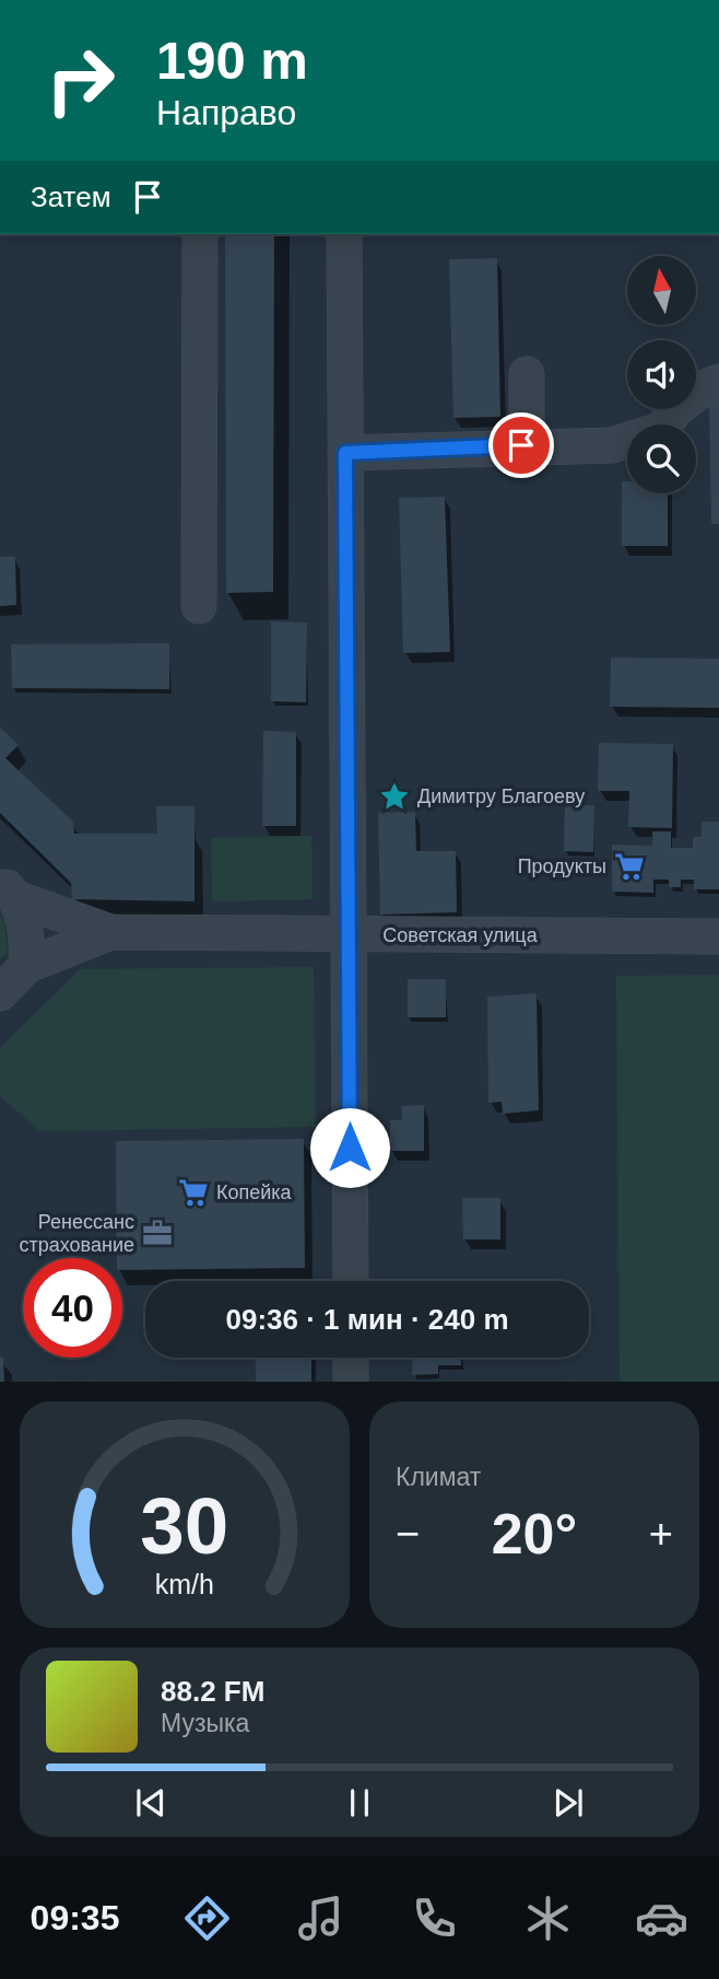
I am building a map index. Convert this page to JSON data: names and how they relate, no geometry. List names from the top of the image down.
{
  "streets": {
    "street": ["Советская улица"]
  },
  "places": {
    "place": ["Димитру Благоеву"],
    "supermarket": ["Продукты", "Копейка"],
    "office": ["Ренессанс страхование"]
  },
  "north": "top",
  "page": {
    "turn": ["190 m", "Направо"],
    "then": "Затем",
    "limit": "40",
    "trip": "09:36 · 1 мин · 240 m",
    "tile": "Климат",
    "heat": ["−", "20°", "+"],
    "song": ["88.2 FM", "Музыка"],
    "tabs": "09:35",
    "gauge": ["30", "km/h"]
  }
}
